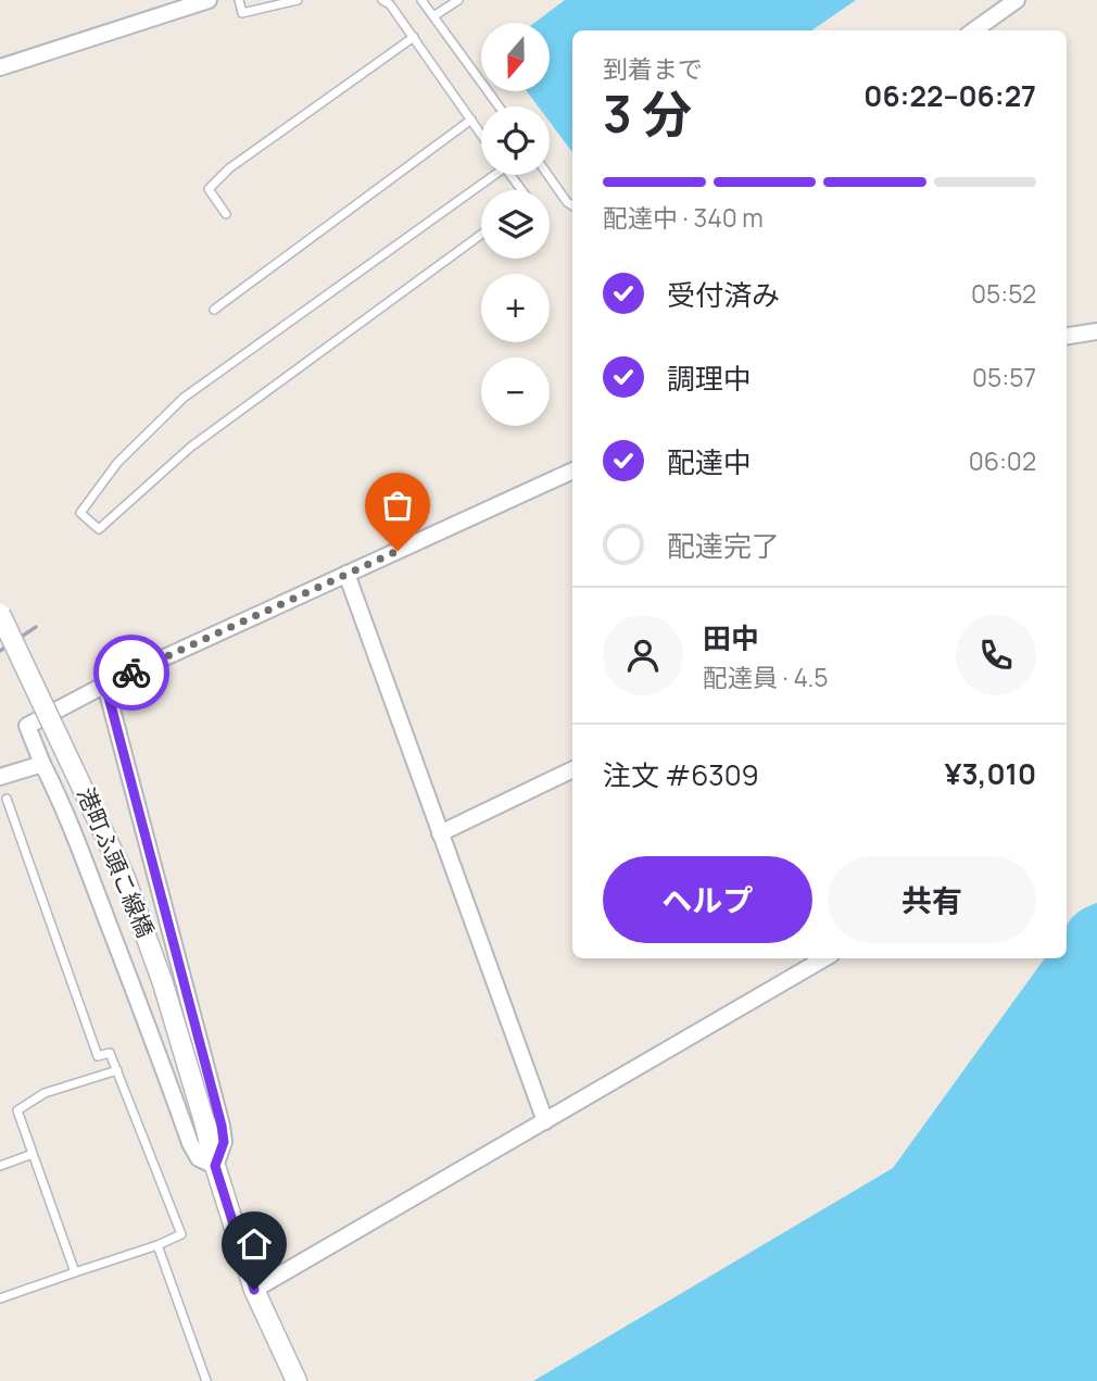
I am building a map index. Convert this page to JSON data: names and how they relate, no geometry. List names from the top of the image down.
{
  "streets": {
    "street": ["港町ふ頭こ線橋"]
  },
  "north": "bottom",
  "page": {
    "map_buttons": ["+", "−"],
    "heading": ["3 分", "到着まで", "06:22–06:27"],
    "panel": [
      "田中",
      "配達員 · 4.5",
      "注文 #6309",
      "¥3,010"
    ],
    "bar": "配達中 · 340 m",
    "list": [
      ["受付済み", "05:52"],
      ["調理中", "05:57"],
      ["配達中", "06:02"],
      "配達完了"
    ],
    "buttons": ["ヘルプ", "共有"]
  }
}
